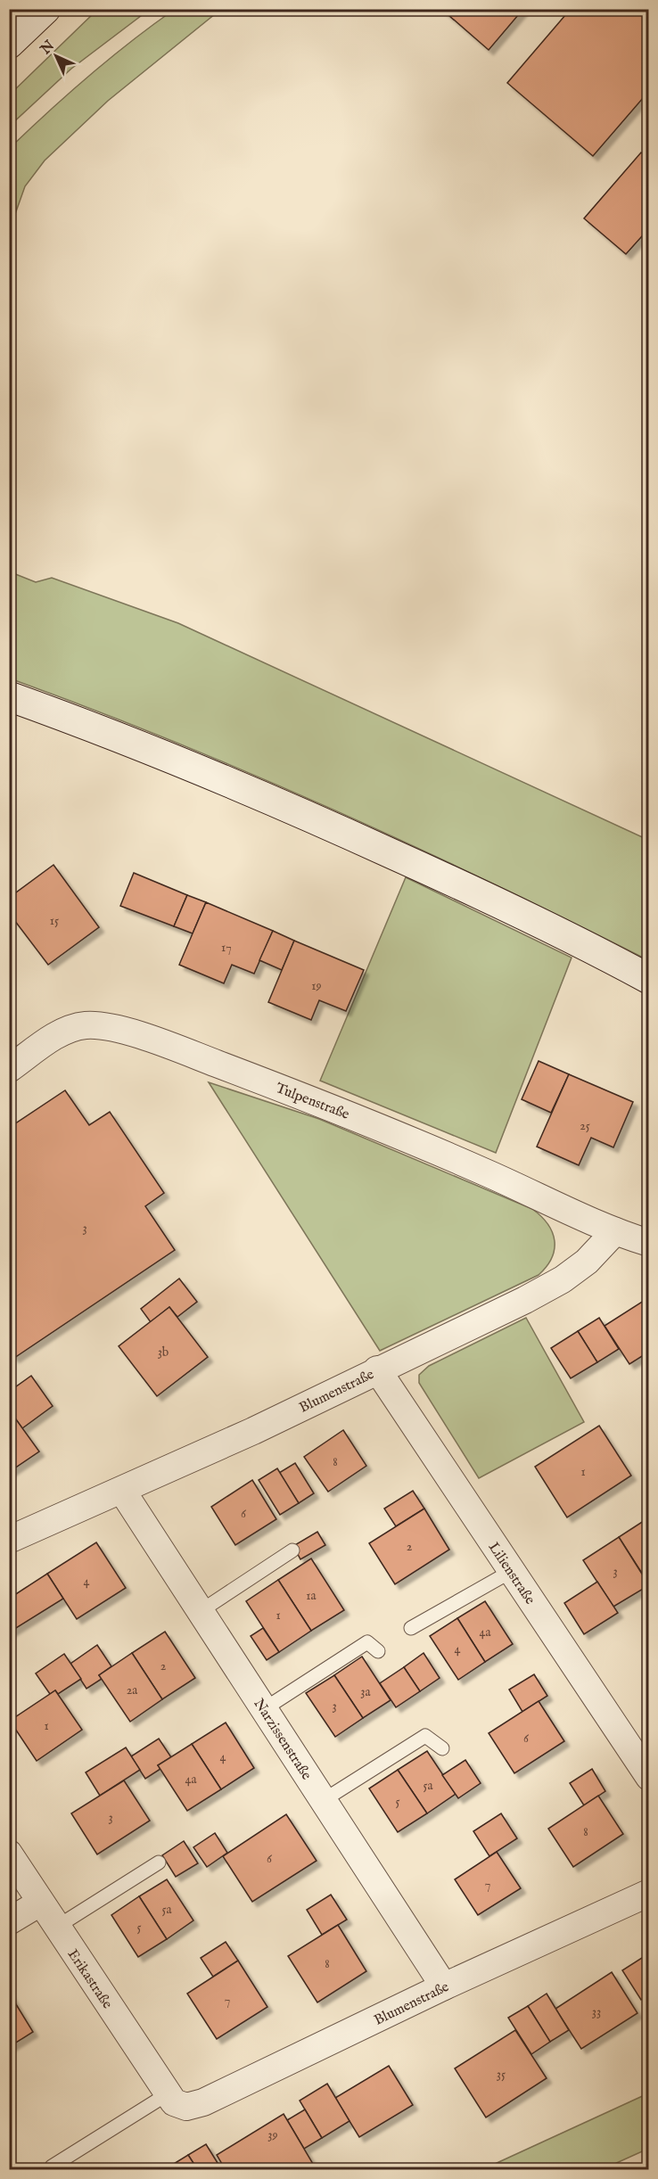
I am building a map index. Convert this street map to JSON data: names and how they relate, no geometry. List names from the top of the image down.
{
  "streets": {
    "street": [
      "Tulpenstraße",
      "Blumenstraße",
      "Lilienstraße",
      "Narzissenstraße",
      "Erikastraße"
    ]
  },
  "crossings": [
    ["Tulpenstraße", "Blumenstraße"],
    ["Blumenstraße", "Lilienstraße"],
    ["Blumenstraße", "Narzissenstraße"],
    ["Blumenstraße", "Erikastraße"]
  ],
  "house_numbers": [
    "15",
    "17",
    "19",
    "25",
    "3",
    "3b",
    "8",
    "1",
    "6",
    "2",
    "3",
    "4",
    "1a",
    "1",
    "4a",
    "4",
    "2",
    "2a",
    "3a",
    "3",
    "1",
    "6",
    "4",
    "4a",
    "5a",
    "5",
    "3",
    "8",
    "6",
    "7",
    "5a",
    "5",
    "8",
    "7",
    "33",
    "35",
    "39"
  ],
  "north": "top left"
}
